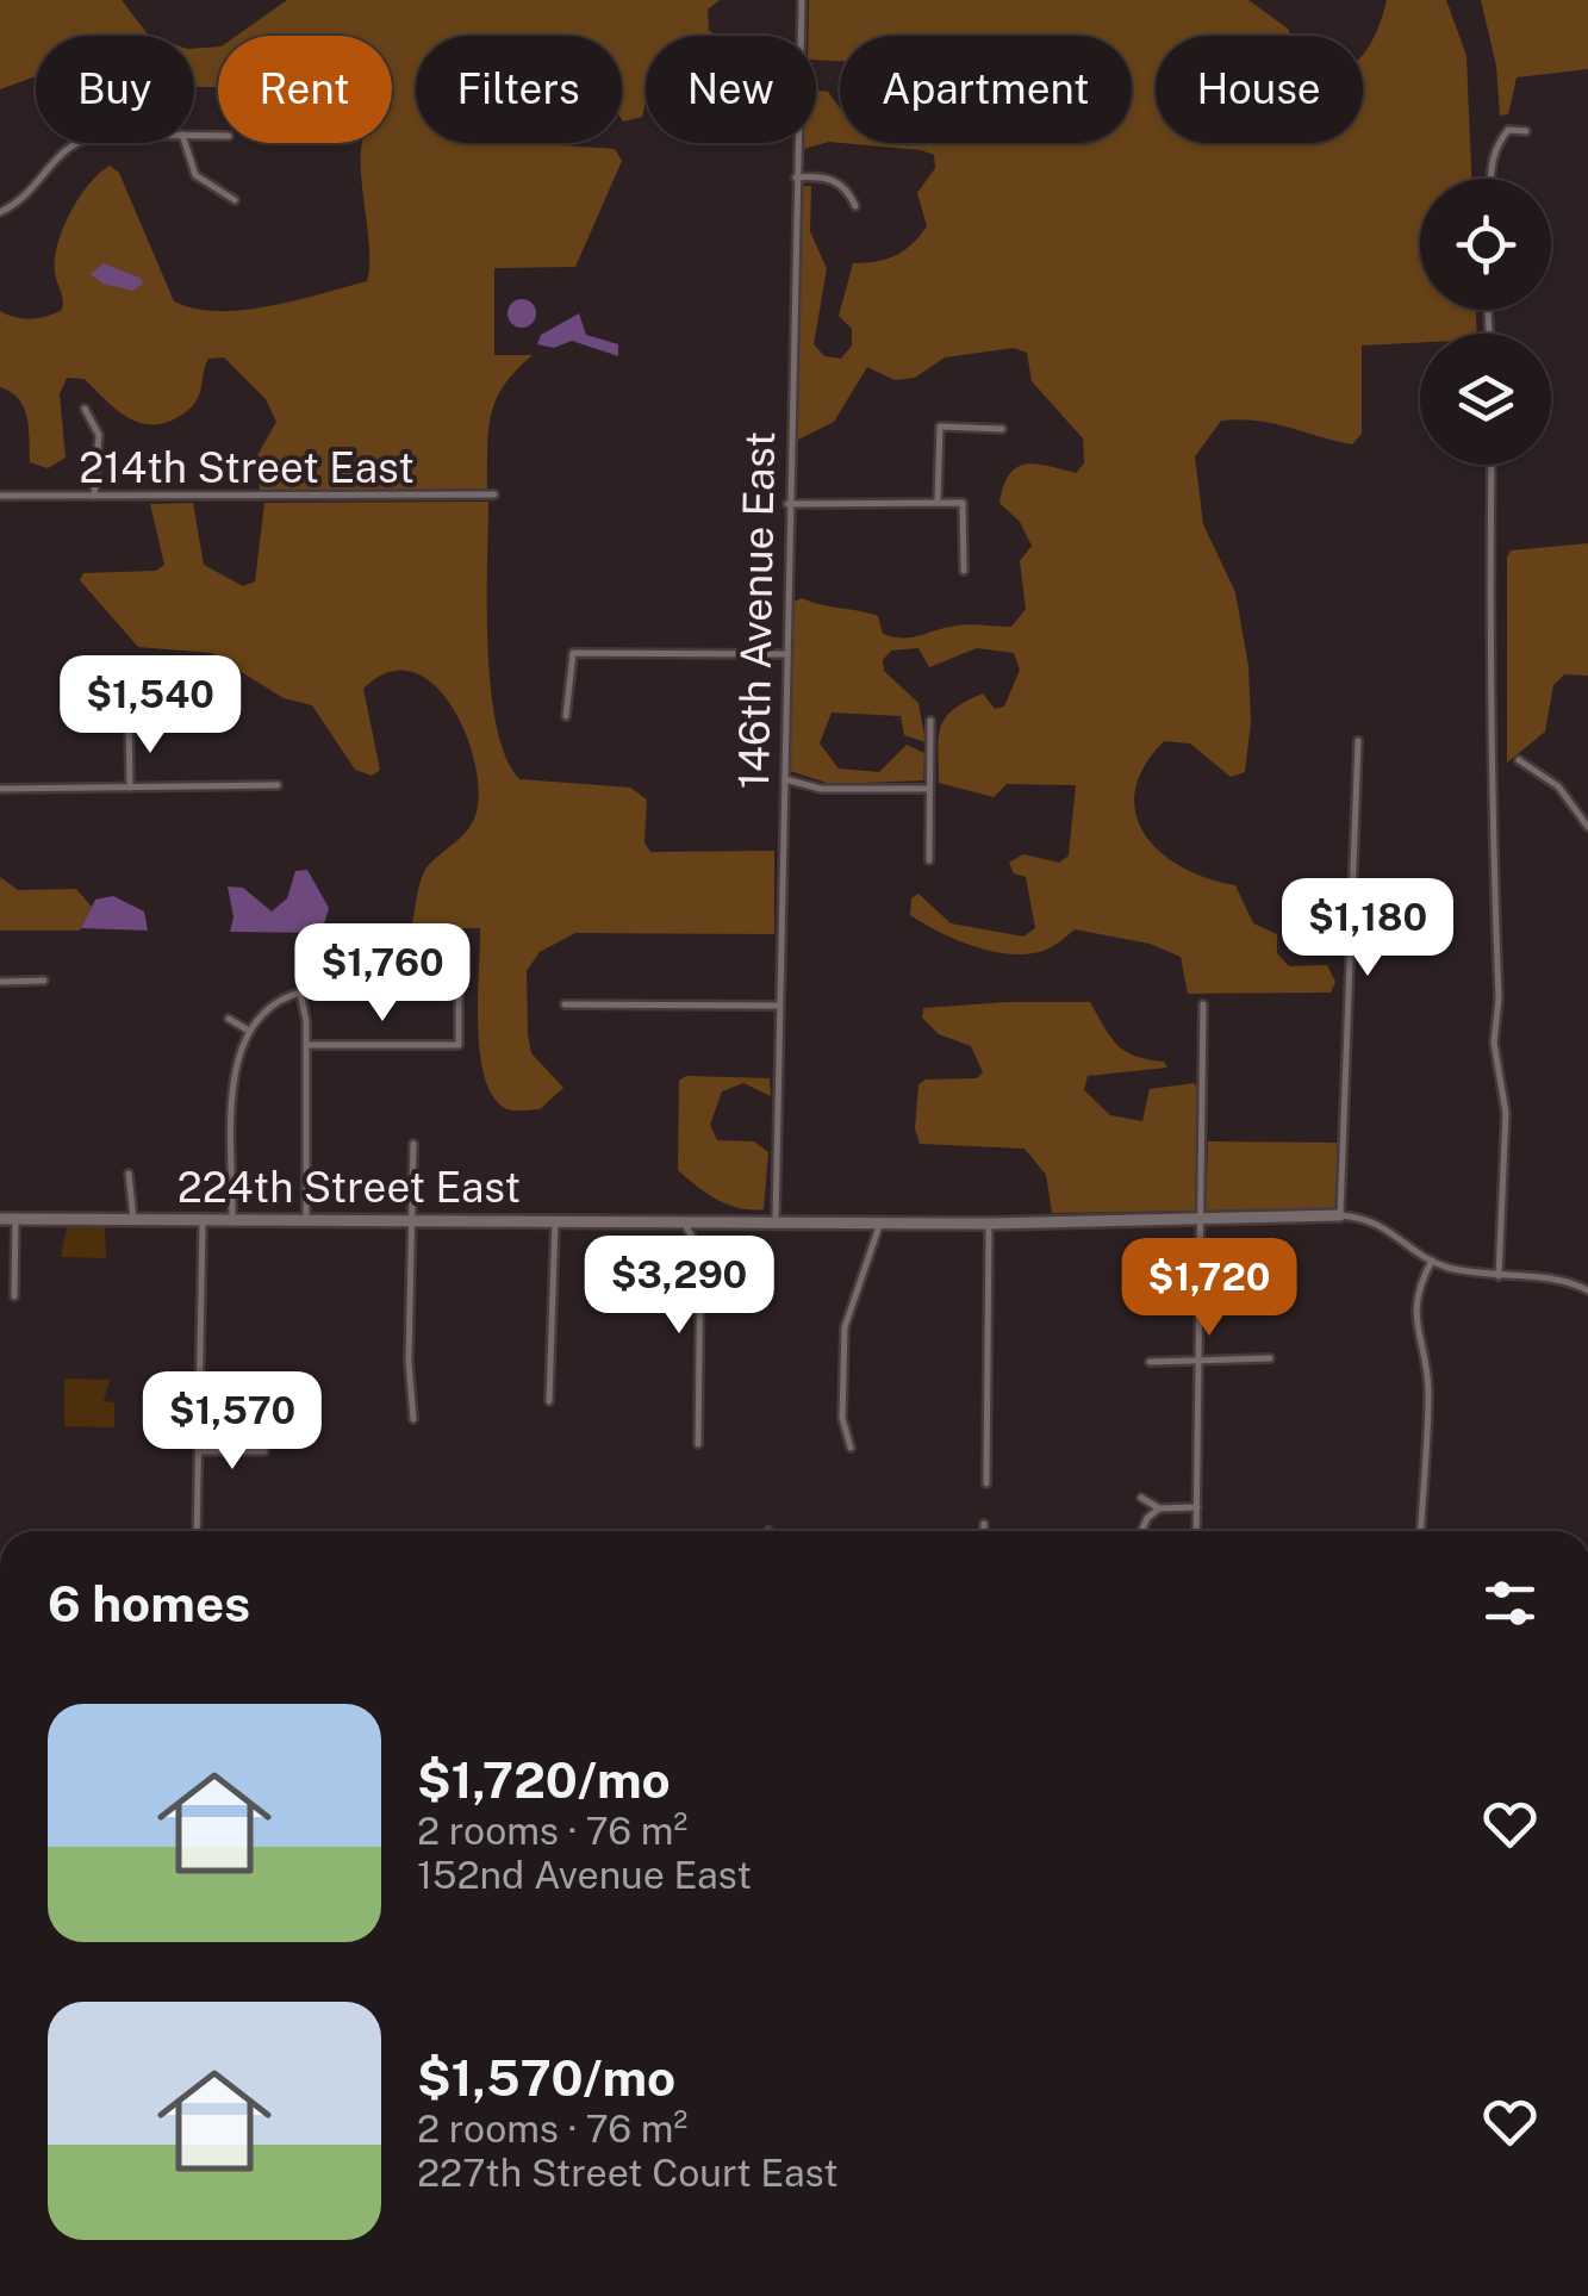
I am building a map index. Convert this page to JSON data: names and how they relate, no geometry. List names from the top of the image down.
{
  "streets": {
    "street": ["214th Street East", "146th Avenue East", "224th Street East"]
  },
  "crossings": [
    ["146th Avenue East", "224th Street East"]
  ],
  "page": {
    "chip": [
      "Buy",
      "Rent",
      "Filters",
      "New",
      "Apartment",
      "House"
    ],
    "price": [
      "$1,540",
      "$1,180",
      "$1,760",
      "$3,290",
      "$1,720",
      "$1,570"
    ],
    "heading": "6 homes",
    "list": [
      {
        "name": "$1,720/mo",
        "note": "2 rooms · 76 m² · 152nd Avenue East"
      },
      {
        "name": "$1,570/mo",
        "note": "2 rooms · 76 m² · 227th Street Court East"
      }
    ]
  }
}
